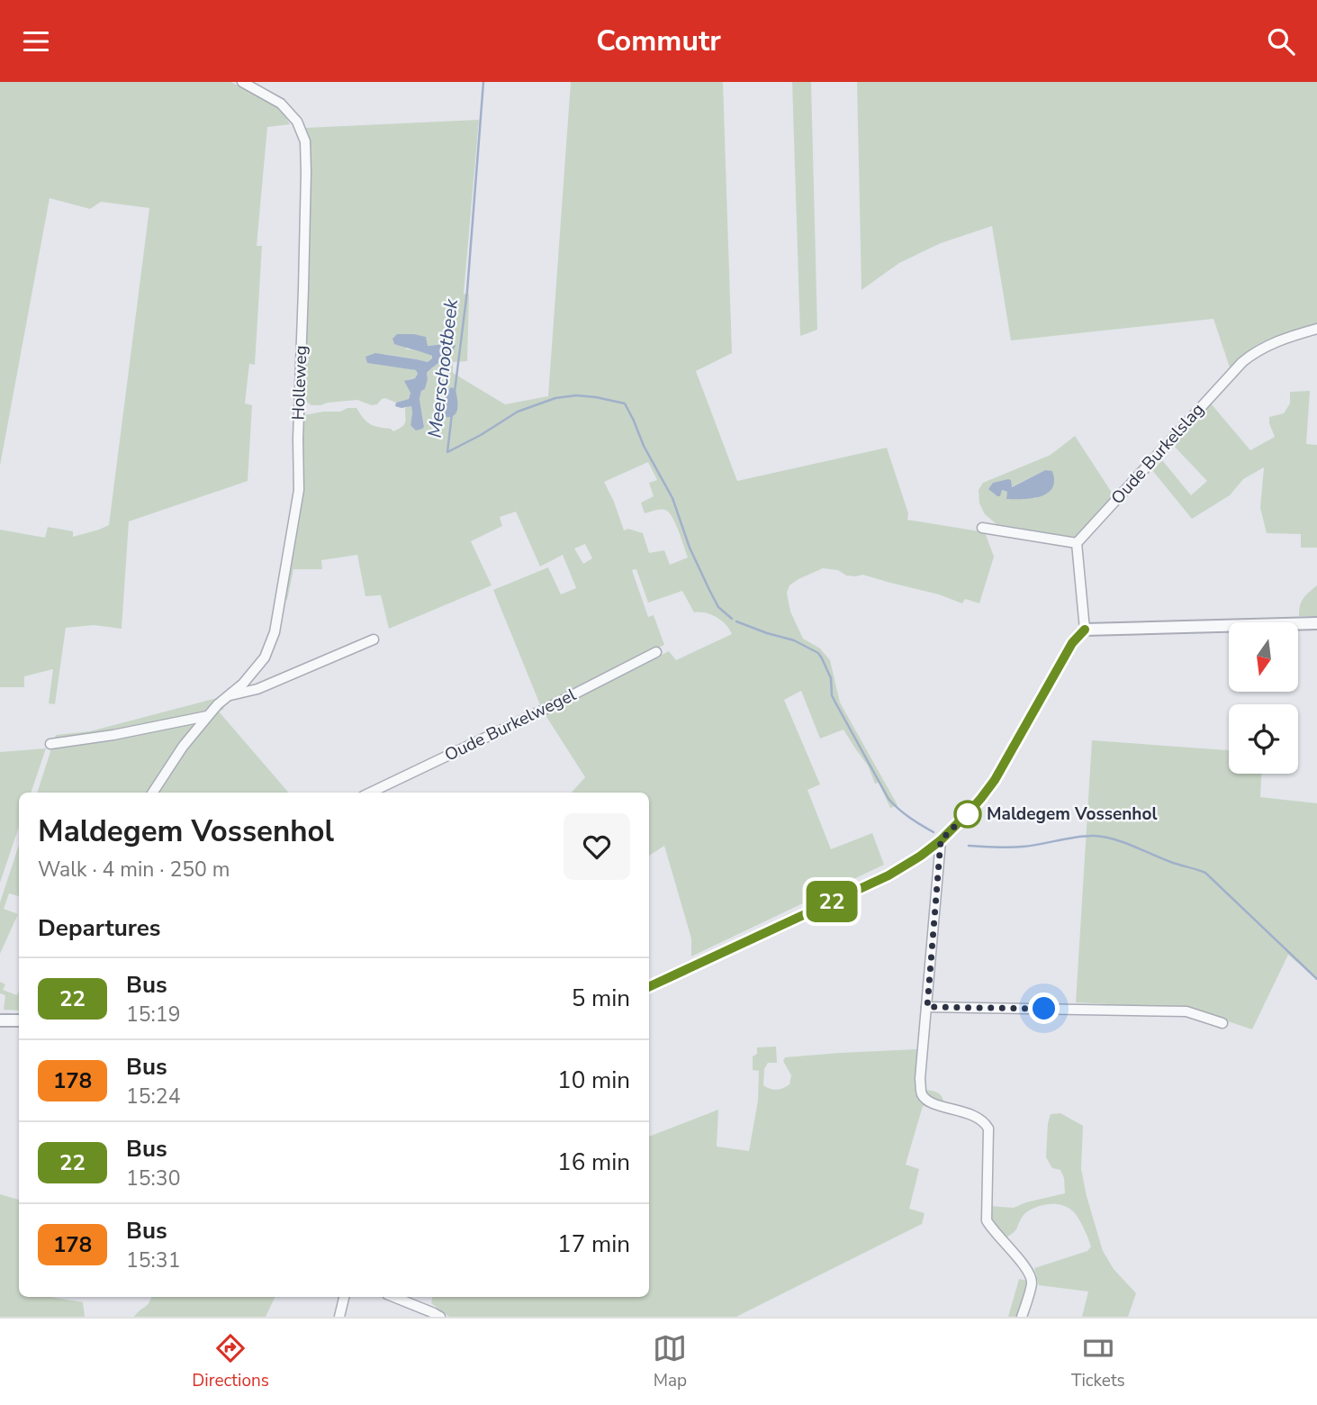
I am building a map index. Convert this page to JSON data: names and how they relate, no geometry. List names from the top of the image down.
{
  "streets": {
    "street": ["Holleweg", "Oude Burkelslag", "Oude Burkelwegel"]
  },
  "water": ["Meerschootbeek"],
  "places": ["Maldegem Vossenhol"],
  "lines": ["bus line 22"],
  "north": "bottom",
  "page": {
    "header": "Commutr",
    "on_map": "22",
    "heading": [
      ["Maldegem Vossenhol", "Walk · 4 min · 250 m"],
      "Departures"
    ],
    "list": [
      {
        "mark": "22",
        "name": "Bus",
        "note": "15:19",
        "value": "5 min"
      },
      {
        "mark": "178",
        "name": "Bus",
        "note": "15:24",
        "value": "10 min"
      },
      {
        "mark": "22",
        "name": "Bus",
        "note": "15:30",
        "value": "16 min"
      },
      {
        "mark": "178",
        "name": "Bus",
        "note": "15:31",
        "value": "17 min"
      }
    ],
    "tabs": ["Directions", "Map", "Tickets"]
  }
}
